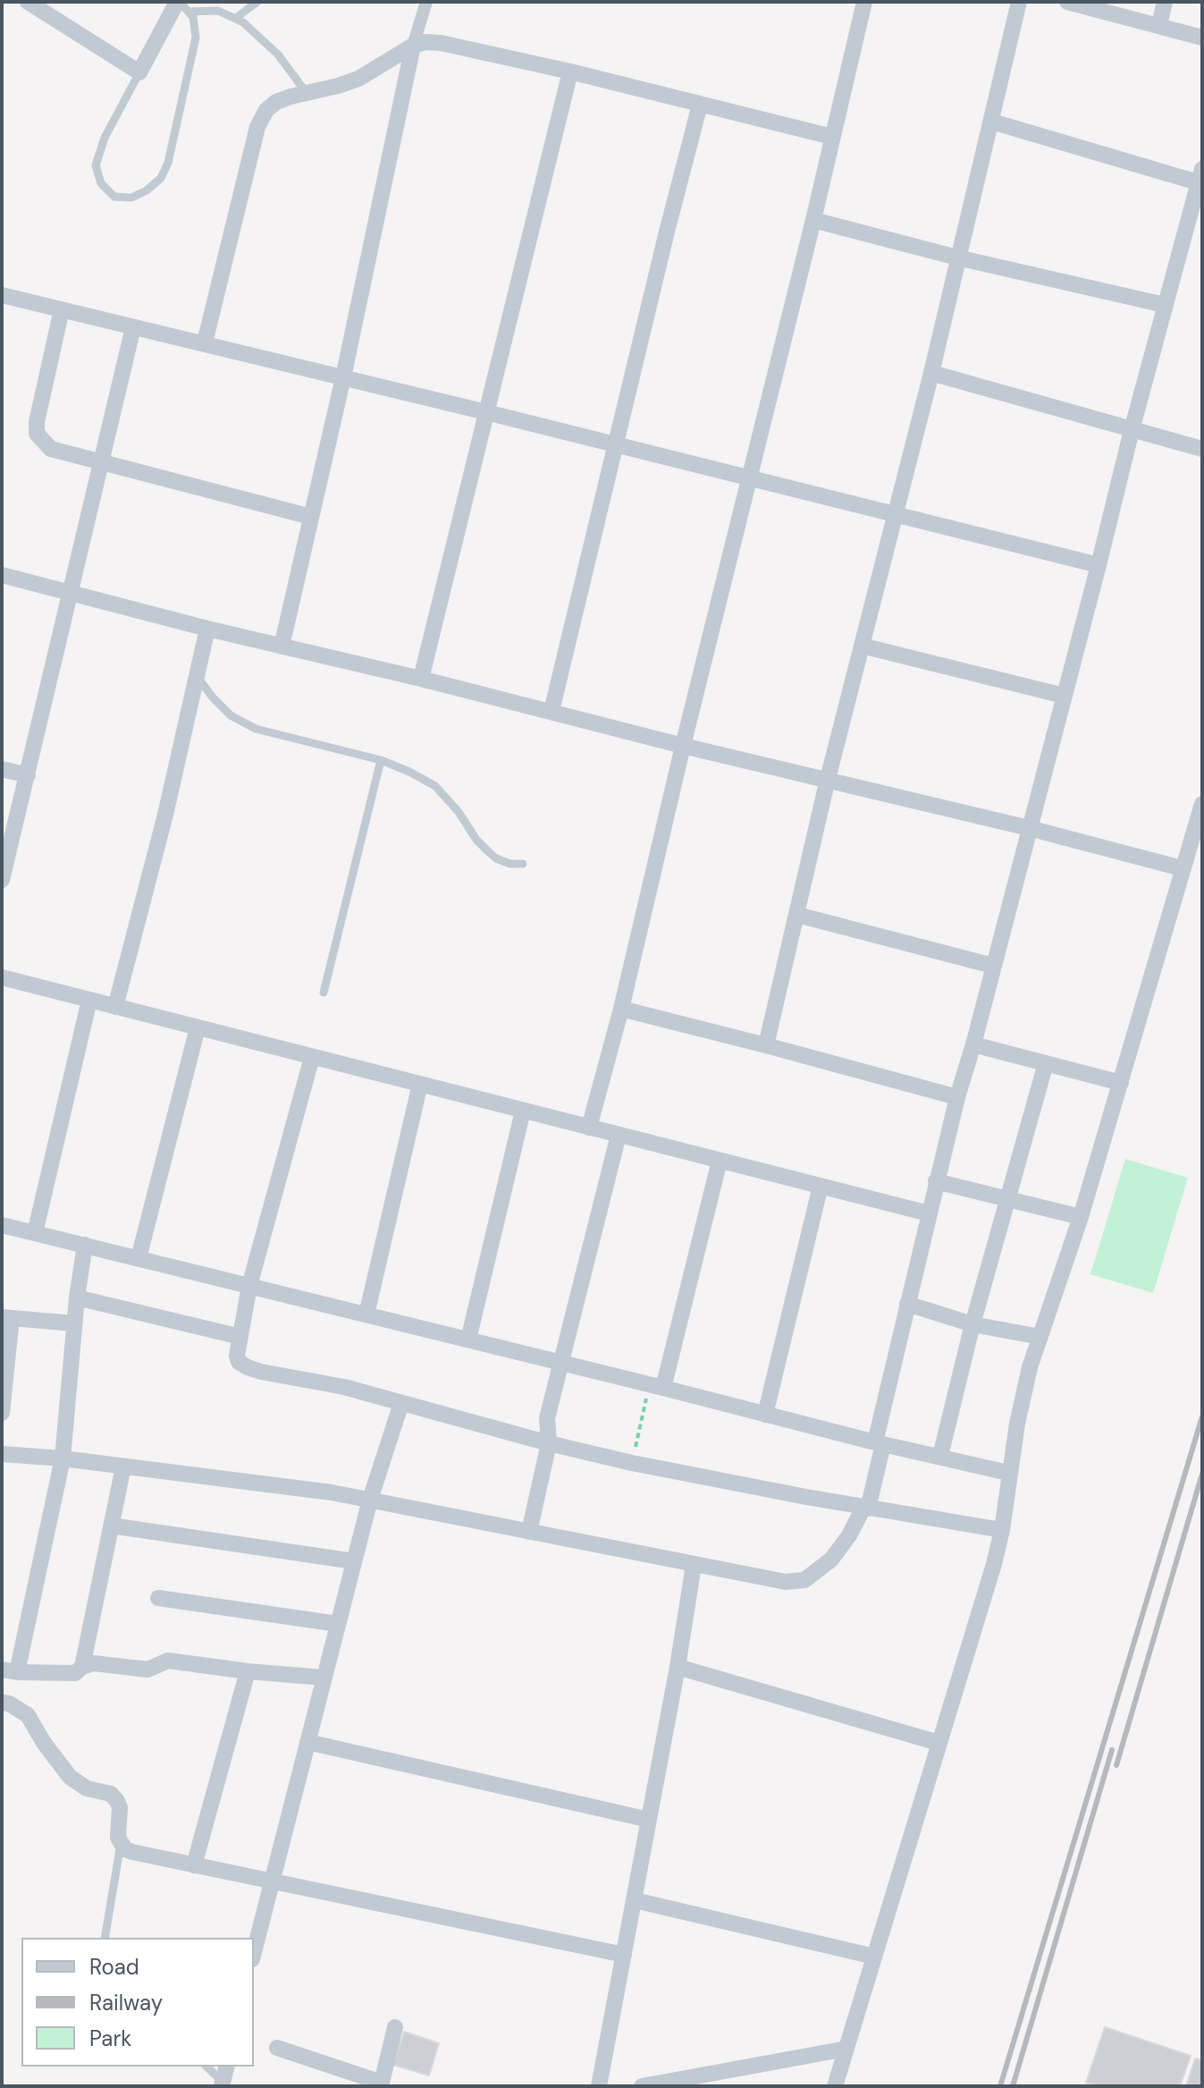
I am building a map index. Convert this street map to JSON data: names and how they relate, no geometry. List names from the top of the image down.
{
  "legend": ["Road", "Railway", "Park"]
}
